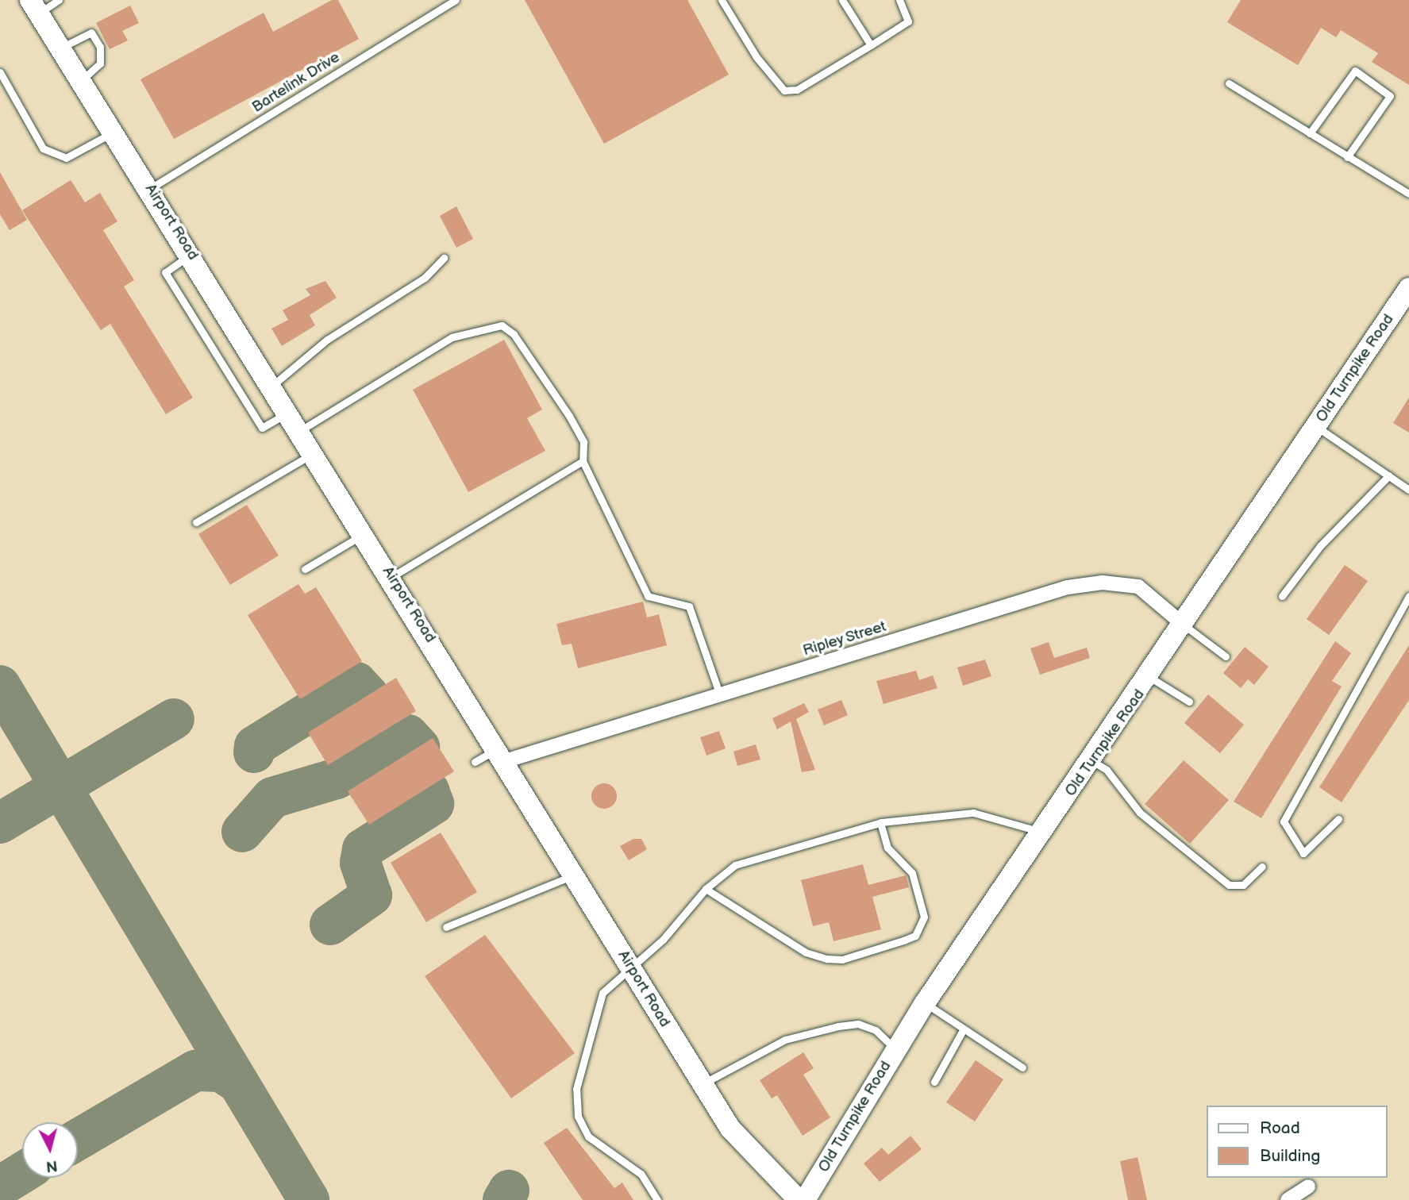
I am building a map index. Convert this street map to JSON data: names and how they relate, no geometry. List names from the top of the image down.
{
  "streets": {
    "street": ["Airport Road", "Old Turnpike Road", "Ripley Street"],
    "lane": ["Bartelink Drive"]
  },
  "crossings": [
    ["Bartelink Drive", "Airport Road"],
    ["Airport Road", "Ripley Street"],
    ["Old Turnpike Road", "Ripley Street"]
  ],
  "legend": ["Road", "Building"],
  "north": "bottom"
}
